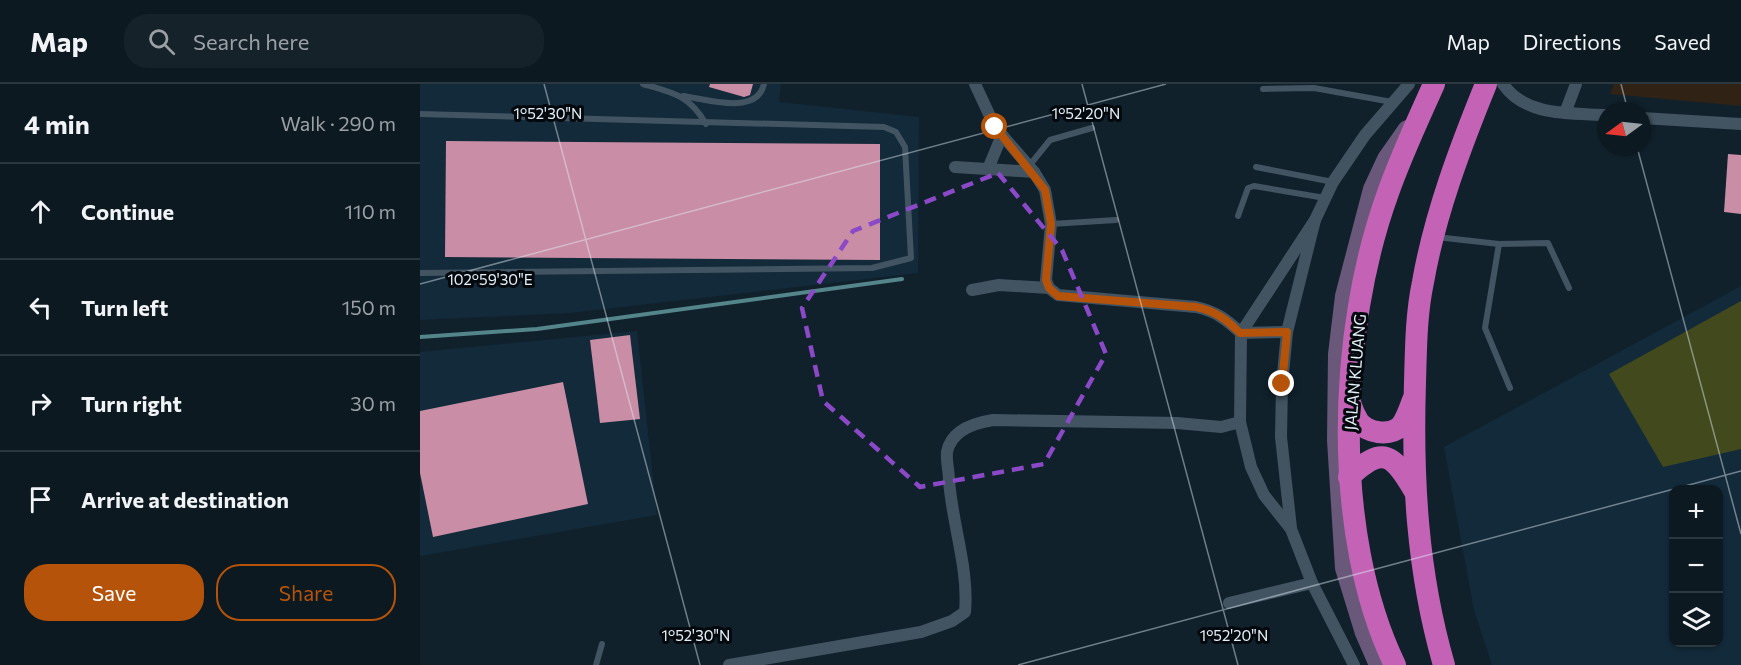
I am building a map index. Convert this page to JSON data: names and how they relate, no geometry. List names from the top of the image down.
{
  "streets": {
    "highway": ["JALAN KLUANG"]
  },
  "north": "left",
  "page": {
    "header": "Map",
    "search": "Search here",
    "nav": ["Map", "Directions", "Saved"],
    "heading": ["4 min", "Walk · 290 m"],
    "list": [
      ["Continue", "110 m"],
      ["Turn left", "150 m"],
      ["Turn right", "30 m"],
      "Arrive at destination"
    ],
    "map_buttons": ["+", "−"],
    "buttons": ["Save", "Share"]
  },
  "coordinates": ["1°52'30\"N", "1°52'20\"N", "102°59'30\"E"]
}
